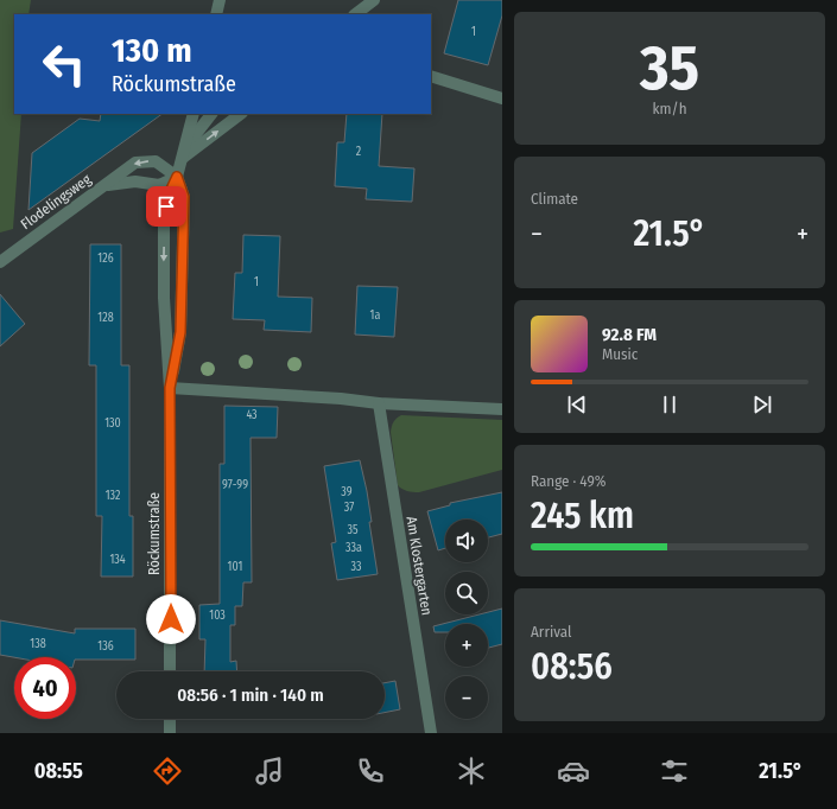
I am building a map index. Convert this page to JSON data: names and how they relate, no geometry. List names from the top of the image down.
{
  "streets": {
    "street": ["Flodelingsweg", "Röckumstraße", "Am Klostergarten"]
  },
  "crossings": [
    ["Flodelingsweg", "Röckumstraße"]
  ],
  "house_numbers": [
    "1",
    "2",
    "126",
    "1",
    "1a",
    "128",
    "43",
    "130",
    "97-99",
    "39",
    "132",
    "37",
    "35",
    "33a",
    "134",
    "101",
    "33",
    "103",
    "138",
    "136"
  ],
  "page": {
    "tile": [
      ["35", "km/h"],
      "Climate",
      ["Range · 49%", "245 km"],
      ["Arrival", "08:56"]
    ],
    "turn": ["130 m", "Röckumstraße"],
    "heat": ["−", "21.5°", "+"],
    "song": ["92.8 FM", "Music"],
    "map_buttons": ["+", "−"],
    "limit": "40",
    "trip": "08:56 · 1 min · 140 m",
    "tabs": ["08:55", "21.5°"]
  }
}
